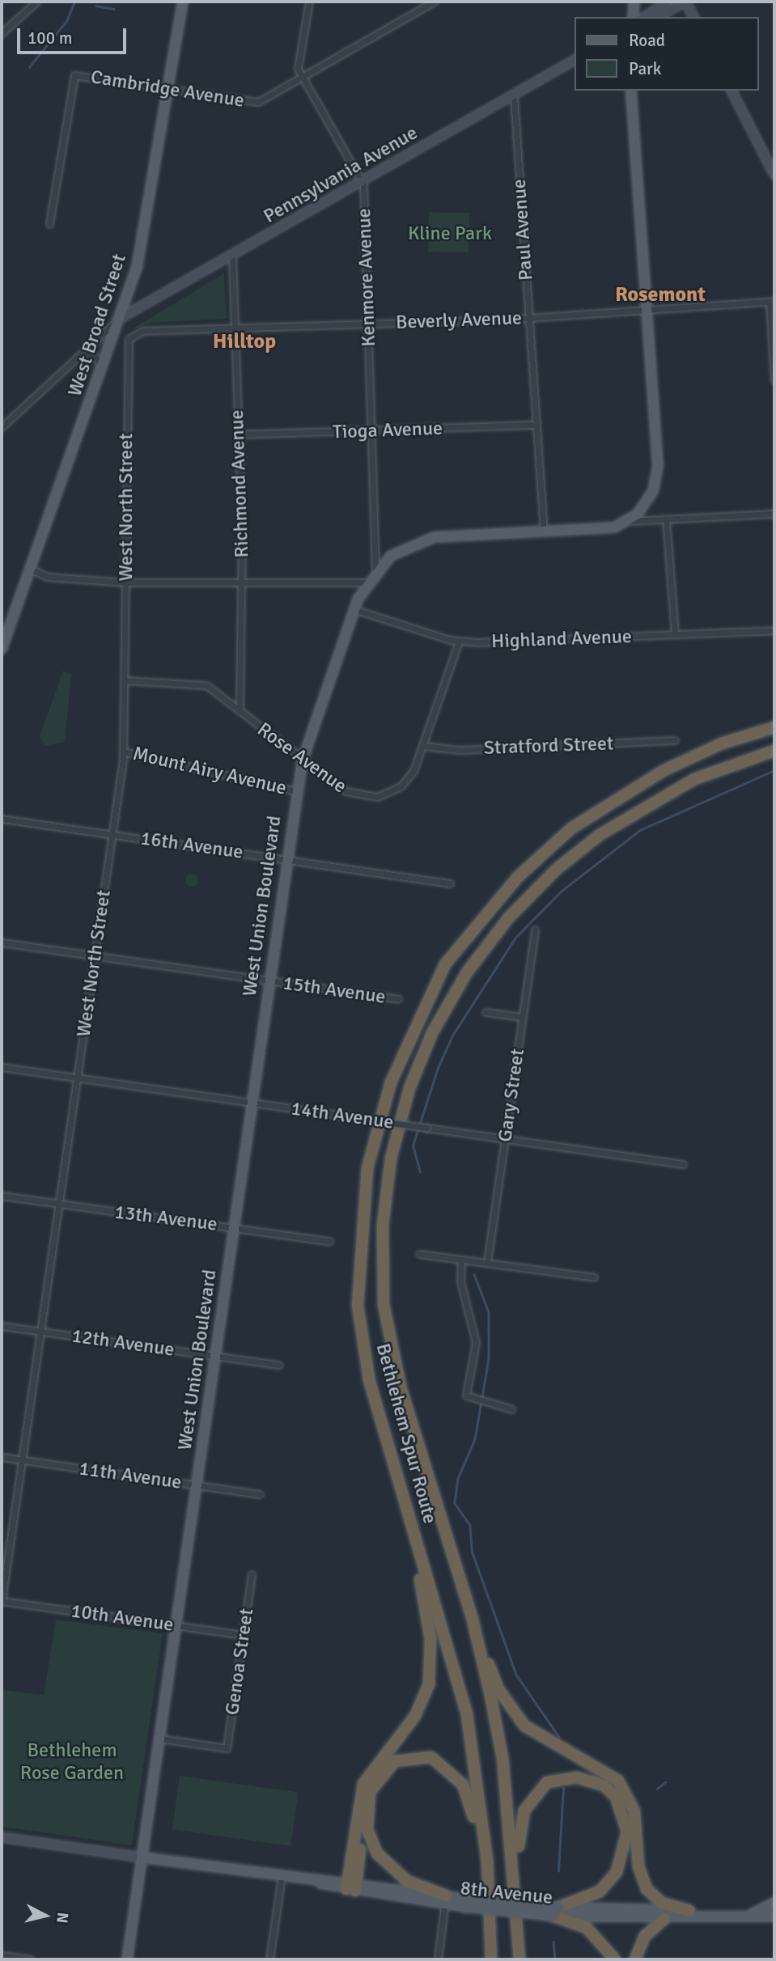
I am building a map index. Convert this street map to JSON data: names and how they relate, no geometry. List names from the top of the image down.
{
  "streets": {
    "highway": ["Bethlehem Spur Route"],
    "main road": ["West Broad Street", "West Union Boulevard", "8th Avenue"],
    "street": [
      "Cambridge Avenue",
      "Pennsylvania Avenue",
      "Paul Avenue",
      "Kenmore Avenue",
      "Beverly Avenue",
      "Tioga Avenue",
      "Richmond Avenue",
      "West North Street",
      "Highland Avenue",
      "Stratford Street",
      "Rose Avenue",
      "Mount Airy Avenue",
      "16th Avenue",
      "15th Avenue",
      "Gary Street",
      "14th Avenue",
      "13th Avenue",
      "12th Avenue",
      "11th Avenue",
      "10th Avenue",
      "Genoa Street"
    ]
  },
  "crossings": [
    ["Cambridge Avenue", "Kenmore Avenue"],
    ["Cambridge Avenue", "West Broad Street"],
    ["Pennsylvania Avenue", "Paul Avenue"],
    ["Pennsylvania Avenue", "Kenmore Avenue"],
    ["Pennsylvania Avenue", "West Broad Street"],
    ["Pennsylvania Avenue", "Richmond Avenue"],
    ["Paul Avenue", "Beverly Avenue"],
    ["Paul Avenue", "Tioga Avenue"],
    ["Paul Avenue", "West Union Boulevard"],
    ["Kenmore Avenue", "Beverly Avenue"],
    ["Kenmore Avenue", "Tioga Avenue"],
    ["Kenmore Avenue", "West Union Boulevard"],
    ["Beverly Avenue", "Richmond Avenue"],
    ["Beverly Avenue", "West North Street"],
    ["Beverly Avenue", "West Union Boulevard"],
    ["Tioga Avenue", "Richmond Avenue"],
    ["Richmond Avenue", "Rose Avenue"],
    ["West North Street", "Rose Avenue"],
    ["West North Street", "Mount Airy Avenue"],
    ["West North Street", "16th Avenue"],
    ["West North Street", "15th Avenue"],
    ["West North Street", "14th Avenue"],
    ["West North Street", "13th Avenue"],
    ["West North Street", "12th Avenue"],
    ["West North Street", "11th Avenue"],
    ["West North Street", "10th Avenue"],
    ["Highland Avenue", "Rose Avenue"],
    ["Highland Avenue", "West Union Boulevard"],
    ["Stratford Street", "Rose Avenue"],
    ["Rose Avenue", "West Union Boulevard"],
    ["Mount Airy Avenue", "West Union Boulevard"],
    ["16th Avenue", "West Union Boulevard"],
    ["West Union Boulevard", "15th Avenue"],
    ["West Union Boulevard", "14th Avenue"],
    ["West Union Boulevard", "13th Avenue"],
    ["West Union Boulevard", "12th Avenue"],
    ["West Union Boulevard", "11th Avenue"],
    ["West Union Boulevard", "10th Avenue"],
    ["West Union Boulevard", "Genoa Street"],
    ["West Union Boulevard", "8th Avenue"],
    ["Gary Street", "14th Avenue"],
    ["10th Avenue", "Genoa Street"]
  ],
  "districts": ["Rosemont", "Hilltop"],
  "parks": ["Kline Park", "Bethlehem Rose Garden"],
  "legend": ["Road", "Park"],
  "scale_bar": "100 m",
  "north": "right"
}
